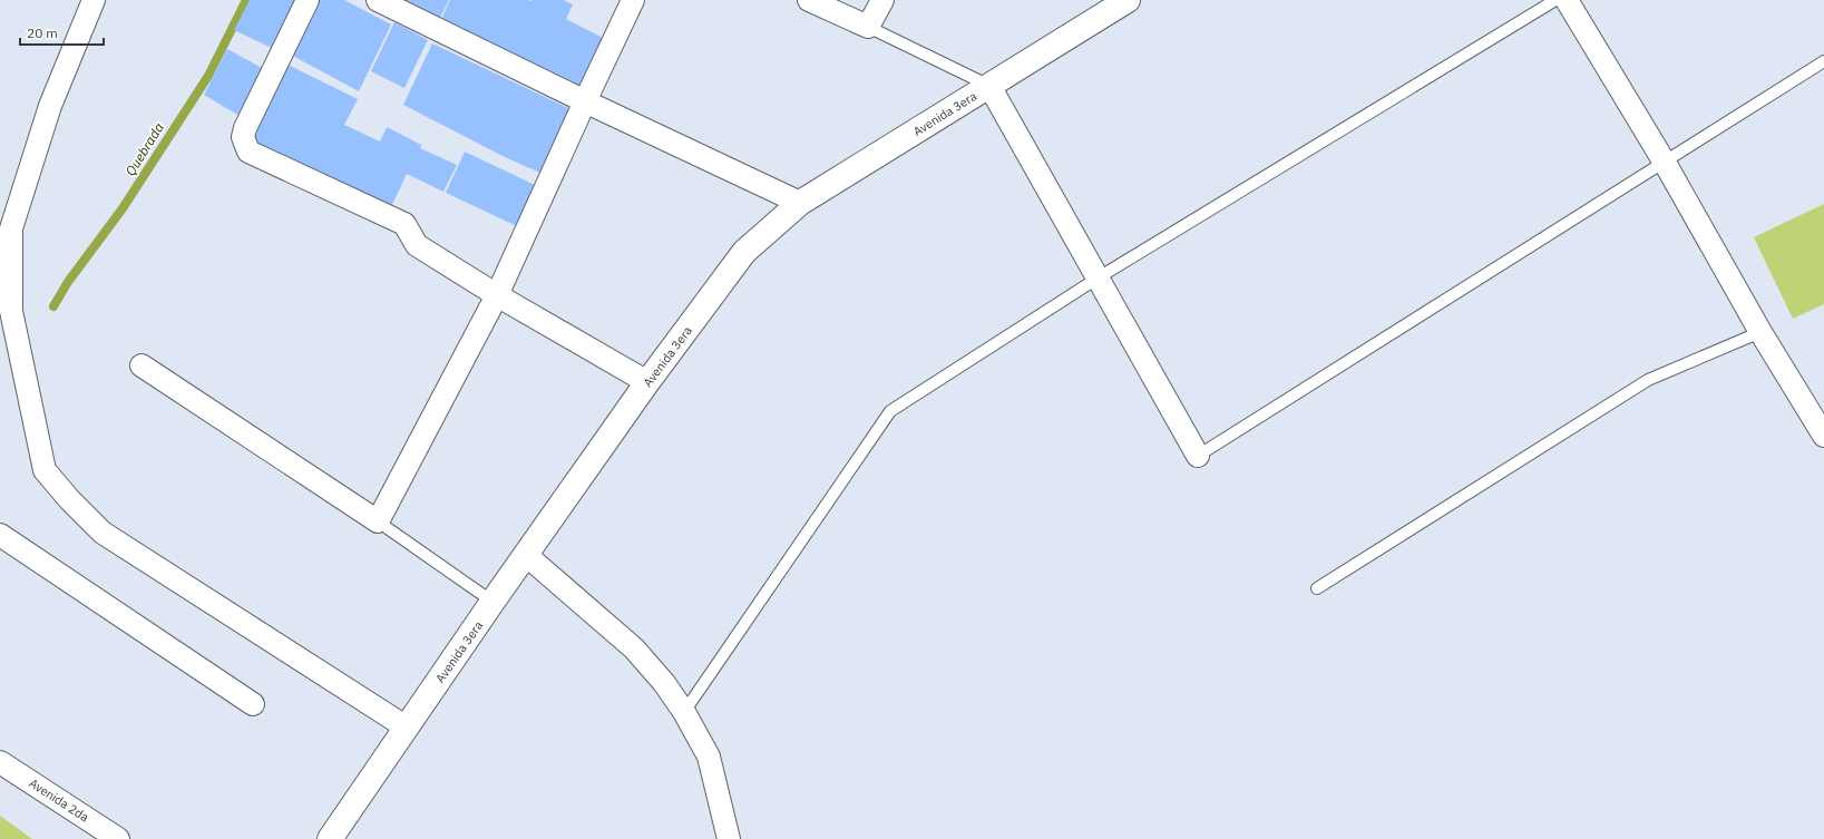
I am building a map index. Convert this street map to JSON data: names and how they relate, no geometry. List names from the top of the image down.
{
  "streets": {
    "street": ["Avenida 3era", "Avenida 2da"]
  },
  "water": ["Quebrada"],
  "scale_bar": "20 m"
}
